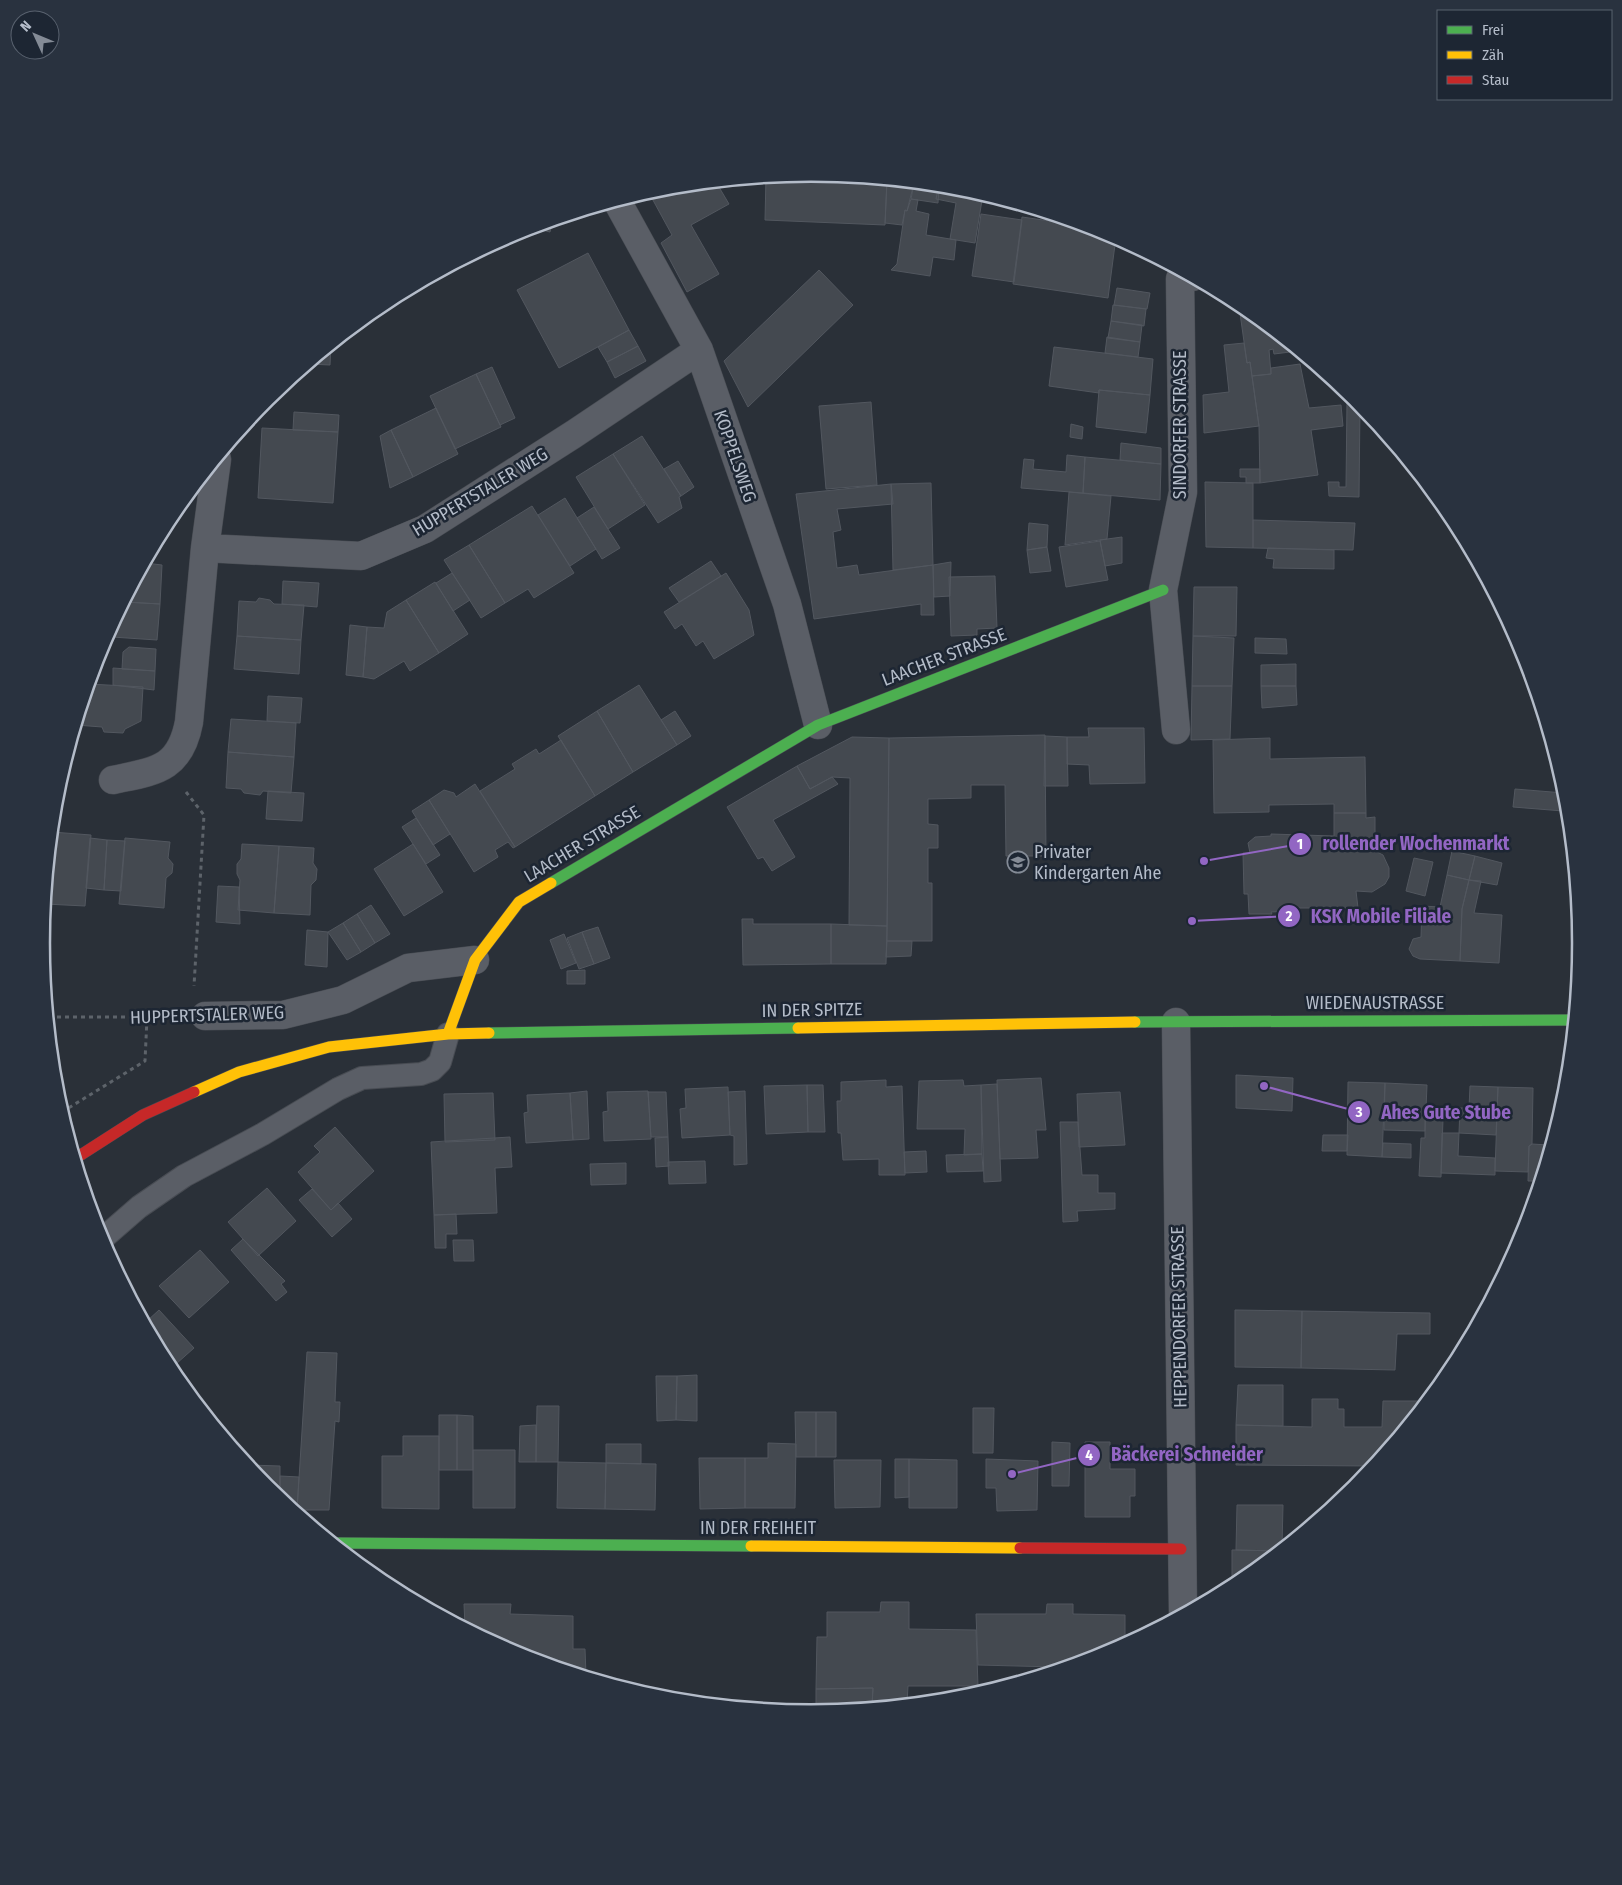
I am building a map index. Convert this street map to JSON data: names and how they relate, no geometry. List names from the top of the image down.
{
  "streets": {
    "street": [
      "SINDORFER STRASSE",
      "KOPPELSWEG",
      "HUPPERTSTALER WEG",
      "LAACHER STRASSE",
      "WIEDENAUSTRASSE",
      "IN DER SPITZE",
      "HEPPENDORFER STRASSE",
      "IN DER FREIHEIT"
    ]
  },
  "crossings": [
    ["SINDORFER STRASSE", "LAACHER STRASSE"],
    ["KOPPELSWEG", "HUPPERTSTALER WEG"],
    ["KOPPELSWEG", "LAACHER STRASSE"],
    ["HUPPERTSTALER WEG", "LAACHER STRASSE"],
    ["LAACHER STRASSE", "IN DER SPITZE"],
    ["WIEDENAUSTRASSE", "IN DER SPITZE"],
    ["WIEDENAUSTRASSE", "HEPPENDORFER STRASSE"],
    ["IN DER SPITZE", "HEPPENDORFER STRASSE"],
    ["HEPPENDORFER STRASSE", "IN DER FREIHEIT"]
  ],
  "places": {
    "other": [
      "rollender Wochenmarkt",
      "KSK Mobile Filiale",
      "Ahes Gute Stube",
      "Bäckerei Schneider"
    ],
    "school or university": ["Privater Kindergarten Ahe"]
  },
  "legend": ["Frei", "Zäh", "Stau"],
  "north": "top left"
}
